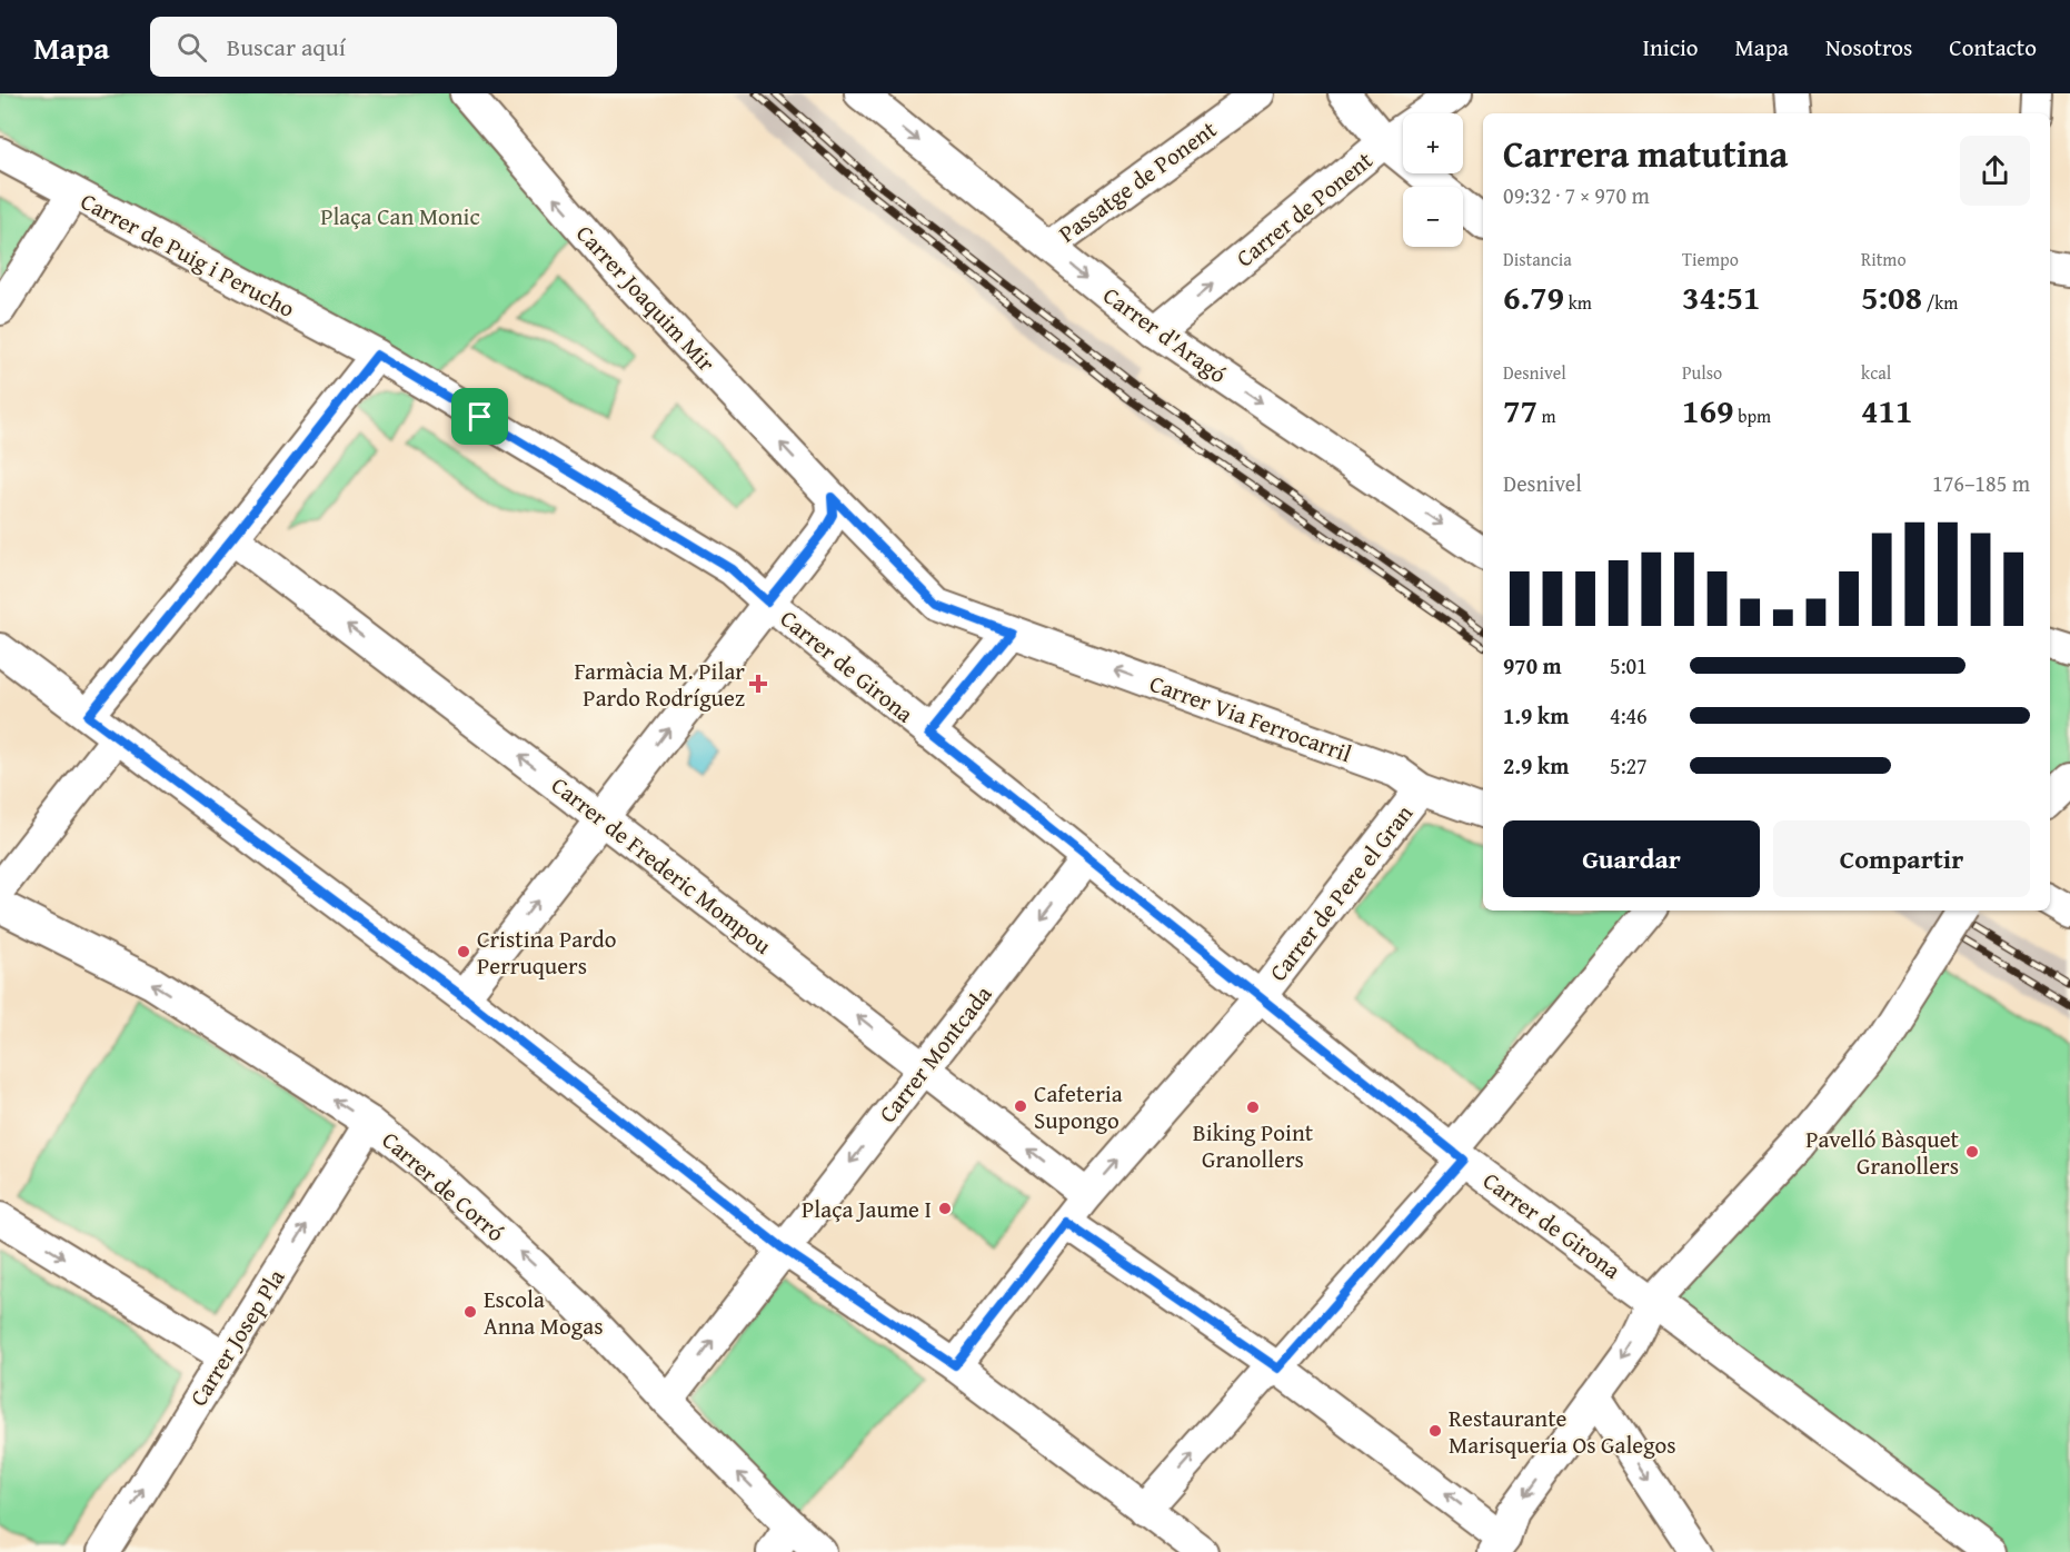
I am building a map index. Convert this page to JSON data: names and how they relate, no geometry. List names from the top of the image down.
{
  "streets": {
    "street": [
      "Passatge de Ponent",
      "Carrer de Ponent",
      "Carrer de Puig i Perucho",
      "Carrer Joaquim Mir",
      "Carrer d'Aragó",
      "Carrer de Girona",
      "Carrer Via Ferrocarril",
      "Carrer de Frederic Mompou",
      "Carrer de Pere el Gran",
      "Carrer Montcada",
      "Carrer de Corró",
      "Carrer Josep Pla"
    ]
  },
  "crossings": [
    ["Passatge de Ponent", "Carrer d'Aragó"],
    ["Carrer de Ponent", "Carrer d'Aragó"],
    ["Carrer de Puig i Perucho", "Carrer de Girona"],
    ["Carrer Joaquim Mir", "Carrer Via Ferrocarril"],
    ["Carrer de Girona", "Carrer de Pere el Gran"],
    ["Carrer de Girona", "Carrer Montcada"],
    ["Carrer Via Ferrocarril", "Carrer de Pere el Gran"],
    ["Carrer de Frederic Mompou", "Carrer de Pere el Gran"],
    ["Carrer de Frederic Mompou", "Carrer Montcada"],
    ["Carrer Montcada", "Carrer de Corró"],
    ["Carrer de Corró", "Carrer Josep Pla"]
  ],
  "one_way": [
    "Carrer de Ponent",
    "Carrer Joaquim Mir",
    "Carrer d'Aragó",
    "Carrer Via Ferrocarril",
    "Carrer Josep Pla"
  ],
  "parks": ["Plaça Can Monic"],
  "places": {
    "health": ["Farmàcia M. Pilar Pardo Rodríguez"],
    "other": [
      "Cristina Pardo Perruquers",
      "Cafeteria Supongo",
      "Biking Point Granollers",
      "Pavelló Bàsquet Granollers",
      "Plaça Jaume I",
      "Escola Anna Mogas",
      "Restaurante Marisqueria Os Galegos"
    ]
  },
  "page": {
    "header": "Mapa",
    "search": "Buscar aquí",
    "nav": [
      "Inicio",
      "Mapa",
      "Nosotros",
      "Contacto"
    ],
    "map_buttons": ["+", "−"],
    "heading": ["Carrera matutina", "09:32 · 7 × 970 m"],
    "stats": [
      ["Distancia", "6.79 km"],
      ["Tiempo", "34:51"],
      ["Ritmo", "5:08 /km"],
      ["Desnivel", "77 m"],
      ["Pulso", "169 bpm"],
      ["kcal", "411"]
    ],
    "chart": ["Desnivel", "176–185 m"],
    "list": [
      {
        "name": "970 m",
        "note": "5:01"
      },
      {
        "name": "1.9 km",
        "note": "4:46"
      },
      {
        "name": "2.9 km",
        "note": "5:27"
      }
    ],
    "buttons": ["Guardar", "Compartir"]
  }
}
